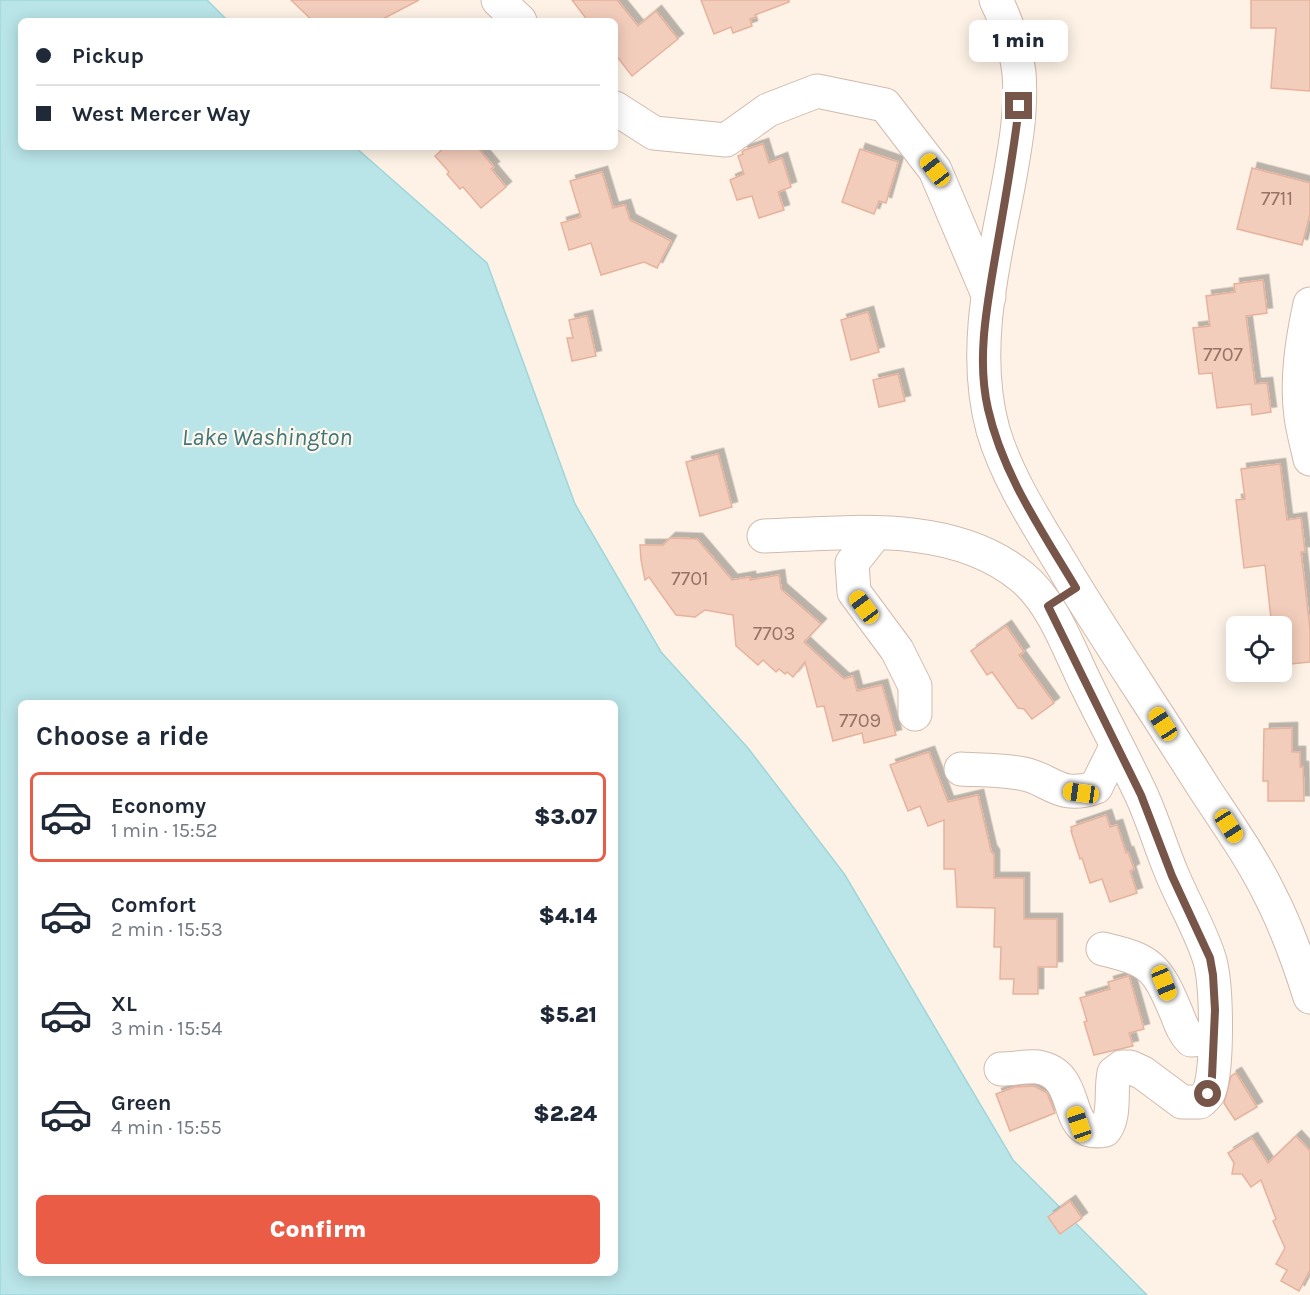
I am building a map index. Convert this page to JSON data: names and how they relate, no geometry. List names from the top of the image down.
{
  "water": ["Lake Washington"],
  "house_numbers": [
    "7711",
    "7707",
    "7701",
    "7703",
    "7709"
  ],
  "page": {
    "banner": ["Pickup", "West Mercer Way"],
    "bubble": "1 min",
    "heading": "Choose a ride",
    "list": [
      {
        "name": "Economy",
        "note": "1 min · 15:52",
        "value": "$3.07"
      },
      {
        "name": "Comfort",
        "note": "2 min · 15:53",
        "value": "$4.14"
      },
      {
        "name": "XL",
        "note": "3 min · 15:54",
        "value": "$5.21"
      },
      {
        "name": "Green",
        "note": "4 min · 15:55",
        "value": "$2.24"
      }
    ],
    "buttons": "Confirm"
  }
}
